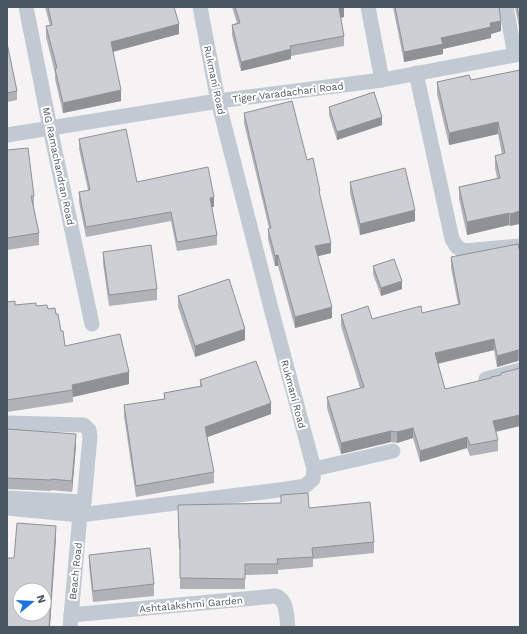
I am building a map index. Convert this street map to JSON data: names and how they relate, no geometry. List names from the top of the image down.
{
  "streets": {
    "street": [
      "Rukmani Road",
      "Tiger Varadachari Road",
      "MG Ramachandran Road",
      "Beach Road",
      "Ashtalakshmi Garden"
    ]
  },
  "crossings": [
    ["Rukmani Road", "Tiger Varadachari Road"],
    ["Tiger Varadachari Road", "MG Ramachandran Road"],
    ["Beach Road", "Ashtalakshmi Garden"]
  ],
  "north": "right"
}
